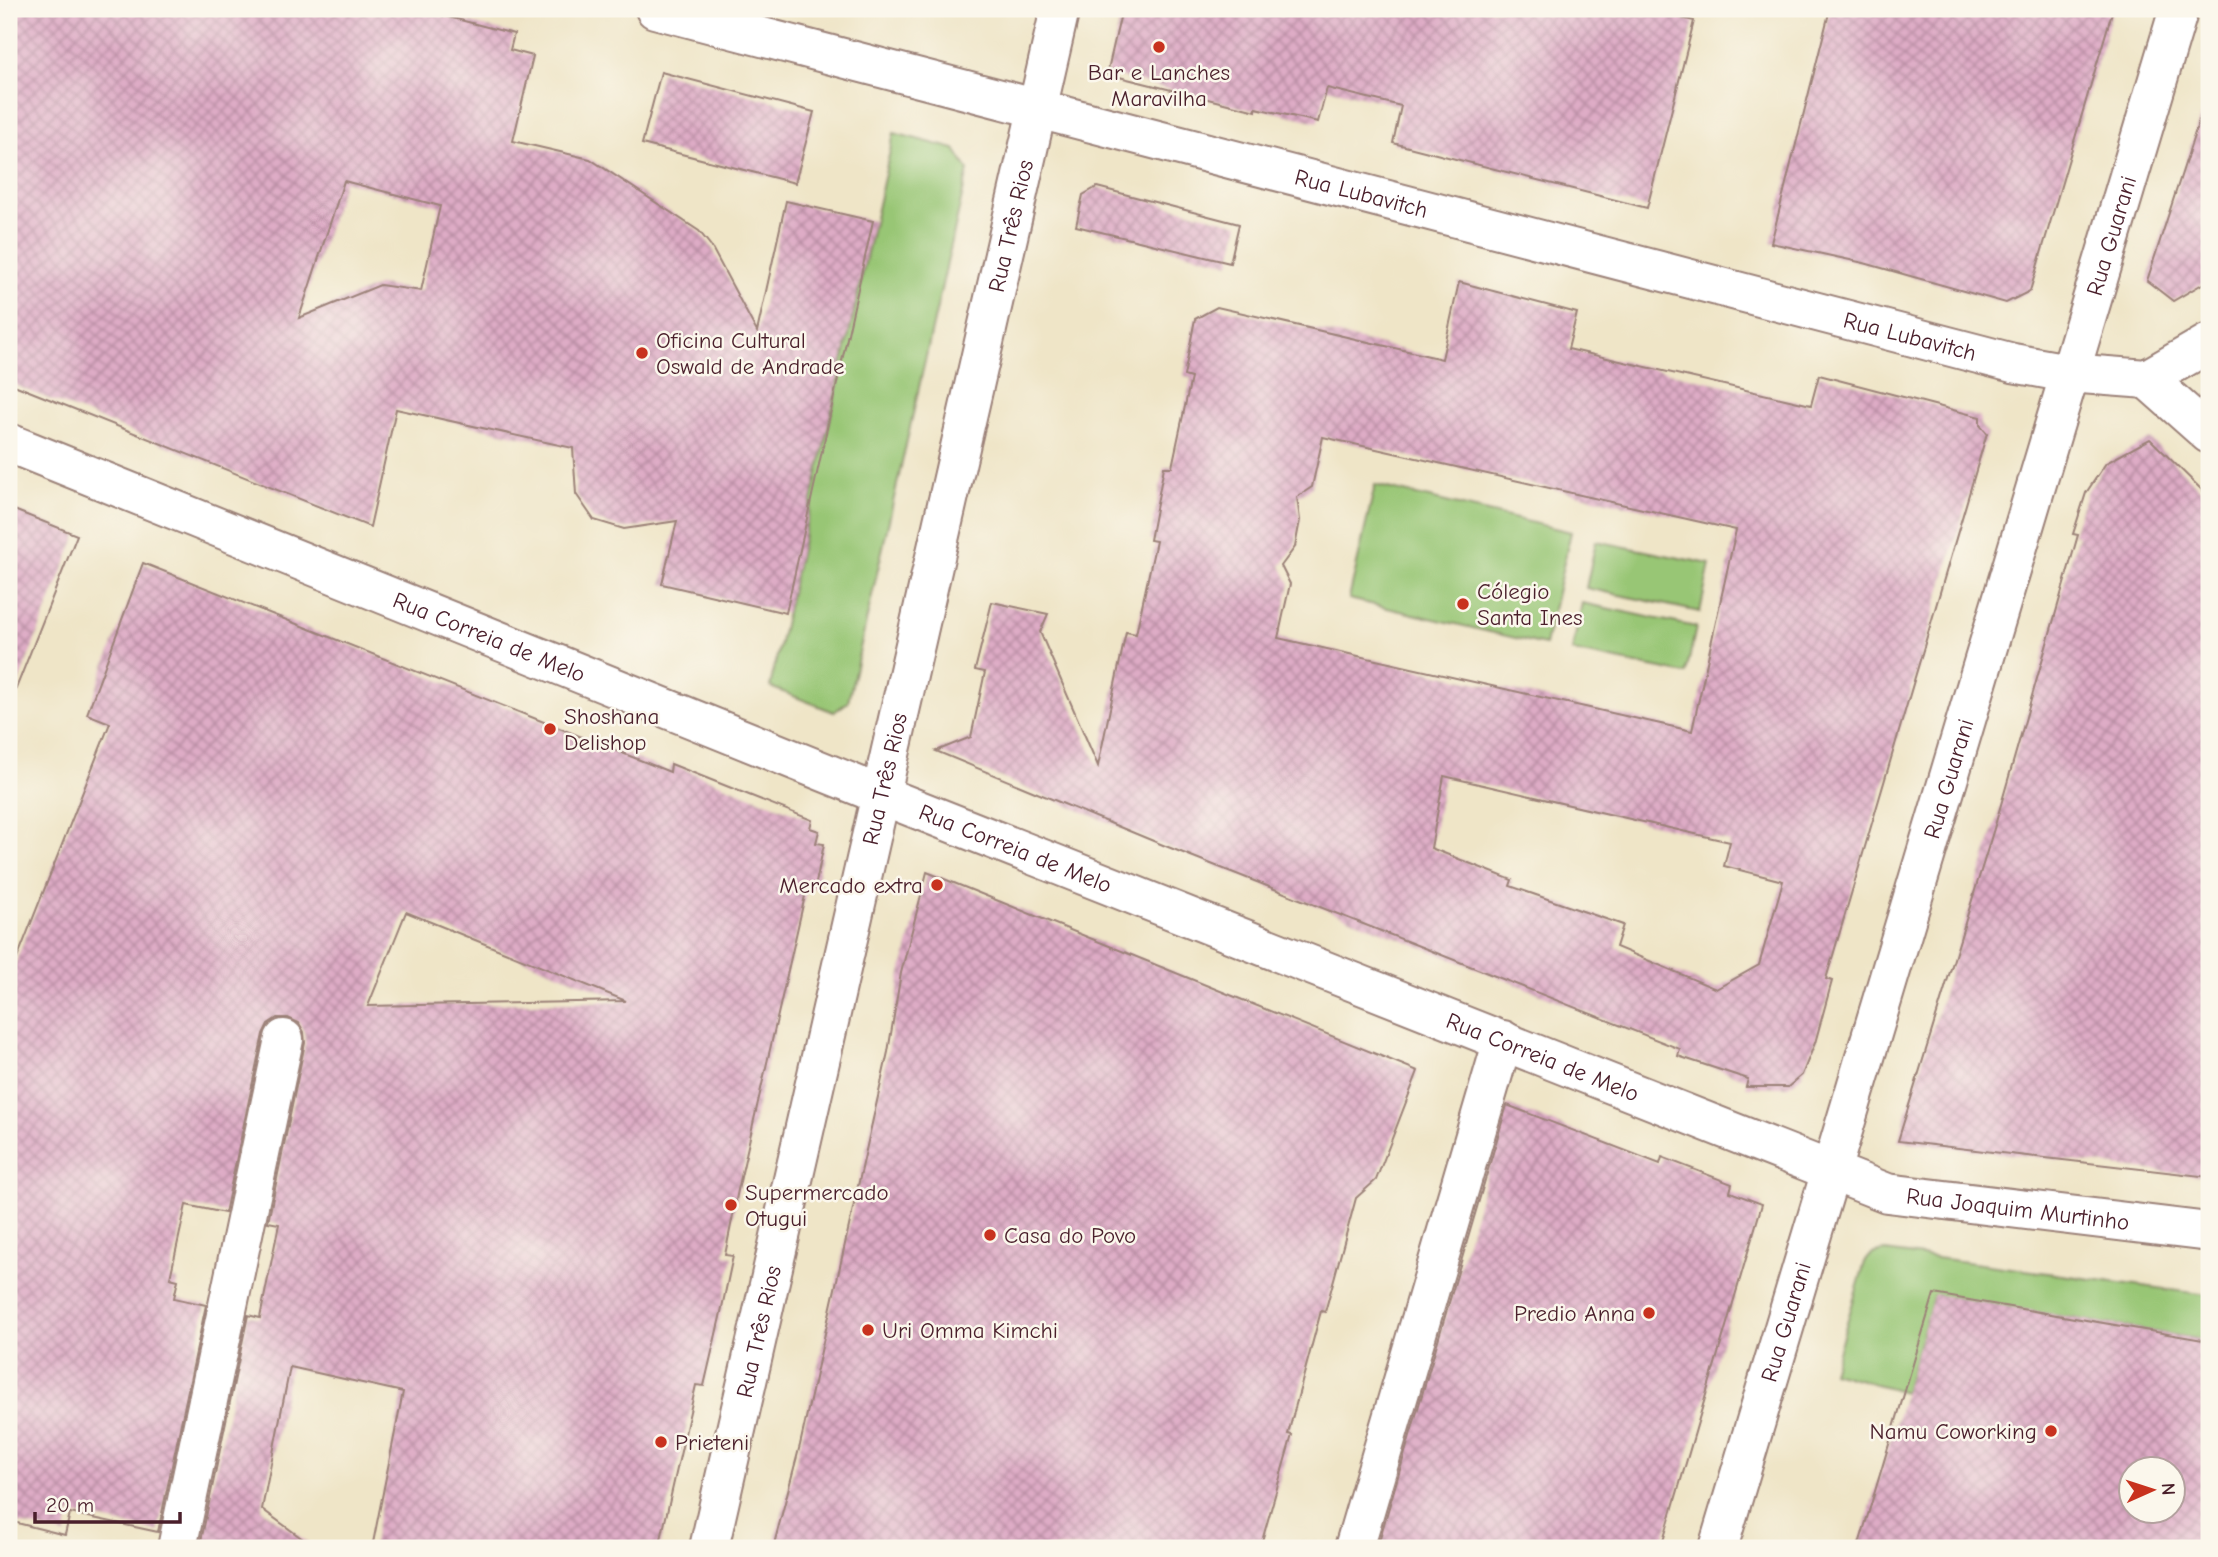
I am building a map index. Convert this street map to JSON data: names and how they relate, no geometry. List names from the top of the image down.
{
  "streets": {
    "street": [
      "Rua Lubavitch",
      "Rua Três Rios",
      "Rua Guarani",
      "Rua Correia de Melo",
      "Rua Joaquim Murtinho"
    ]
  },
  "crossings": [
    ["Rua Lubavitch", "Rua Três Rios"],
    ["Rua Lubavitch", "Rua Guarani"],
    ["Rua Três Rios", "Rua Correia de Melo"],
    ["Rua Guarani", "Rua Correia de Melo"],
    ["Rua Guarani", "Rua Joaquim Murtinho"],
    ["Rua Correia de Melo", "Rua Joaquim Murtinho"]
  ],
  "places": [
    "Bar e Lanches Maravilha",
    "Oficina Cultural Oswald de Andrade",
    "Cólegio Santa Ines",
    "Shoshana Delishop",
    "Mercado extra",
    "Supermercado Otugui",
    "Casa do Povo",
    "Predio Anna",
    "Uri Omma Kimchi",
    "Namu Coworking",
    "Prieteni"
  ],
  "scale_bar": "20 m",
  "north": "right"
}
